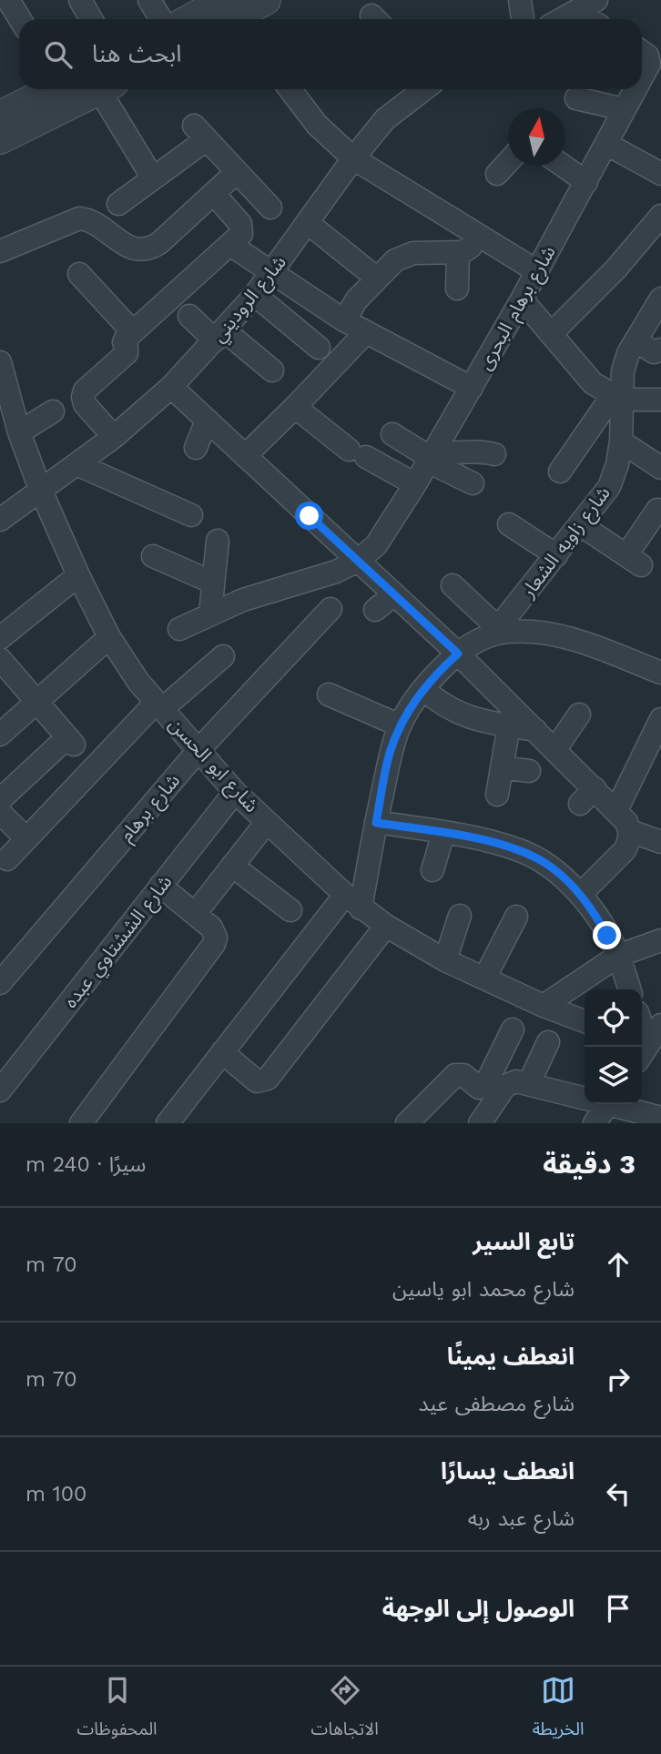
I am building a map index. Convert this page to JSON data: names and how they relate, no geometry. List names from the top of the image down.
{
  "streets": {
    "street": [
      "شارع الروديني",
      "شارع برهام البحرى",
      "شارع زاويه الشعار",
      "شارع ابو الحسن",
      "شارع برهام",
      "شارع الششتاوي عبده"
    ]
  },
  "crossings": [
    ["شارع الروديني", "شارع ابو الحسن"],
    ["شارع ابو الحسن", "شارع برهام"],
    ["شارع ابو الحسن", "شارع الششتاوي عبده"]
  ],
  "north": "top",
  "page": {
    "search": "ابحث هنا",
    "heading": ["3 دقيقة", "سيرًا · 240 m"],
    "list": [
      ["تابع السير", "شارع محمد ابو ياسين", "70 m"],
      ["انعطف يمينًا", "شارع مصطفى عيد", "70 m"],
      ["انعطف يسارًا", "شارع عبد ربه", "100 m"],
      "الوصول إلى الوجهة"
    ],
    "nav": ["الخريطة", "الاتجاهات", "المحفوظات"]
  }
}
